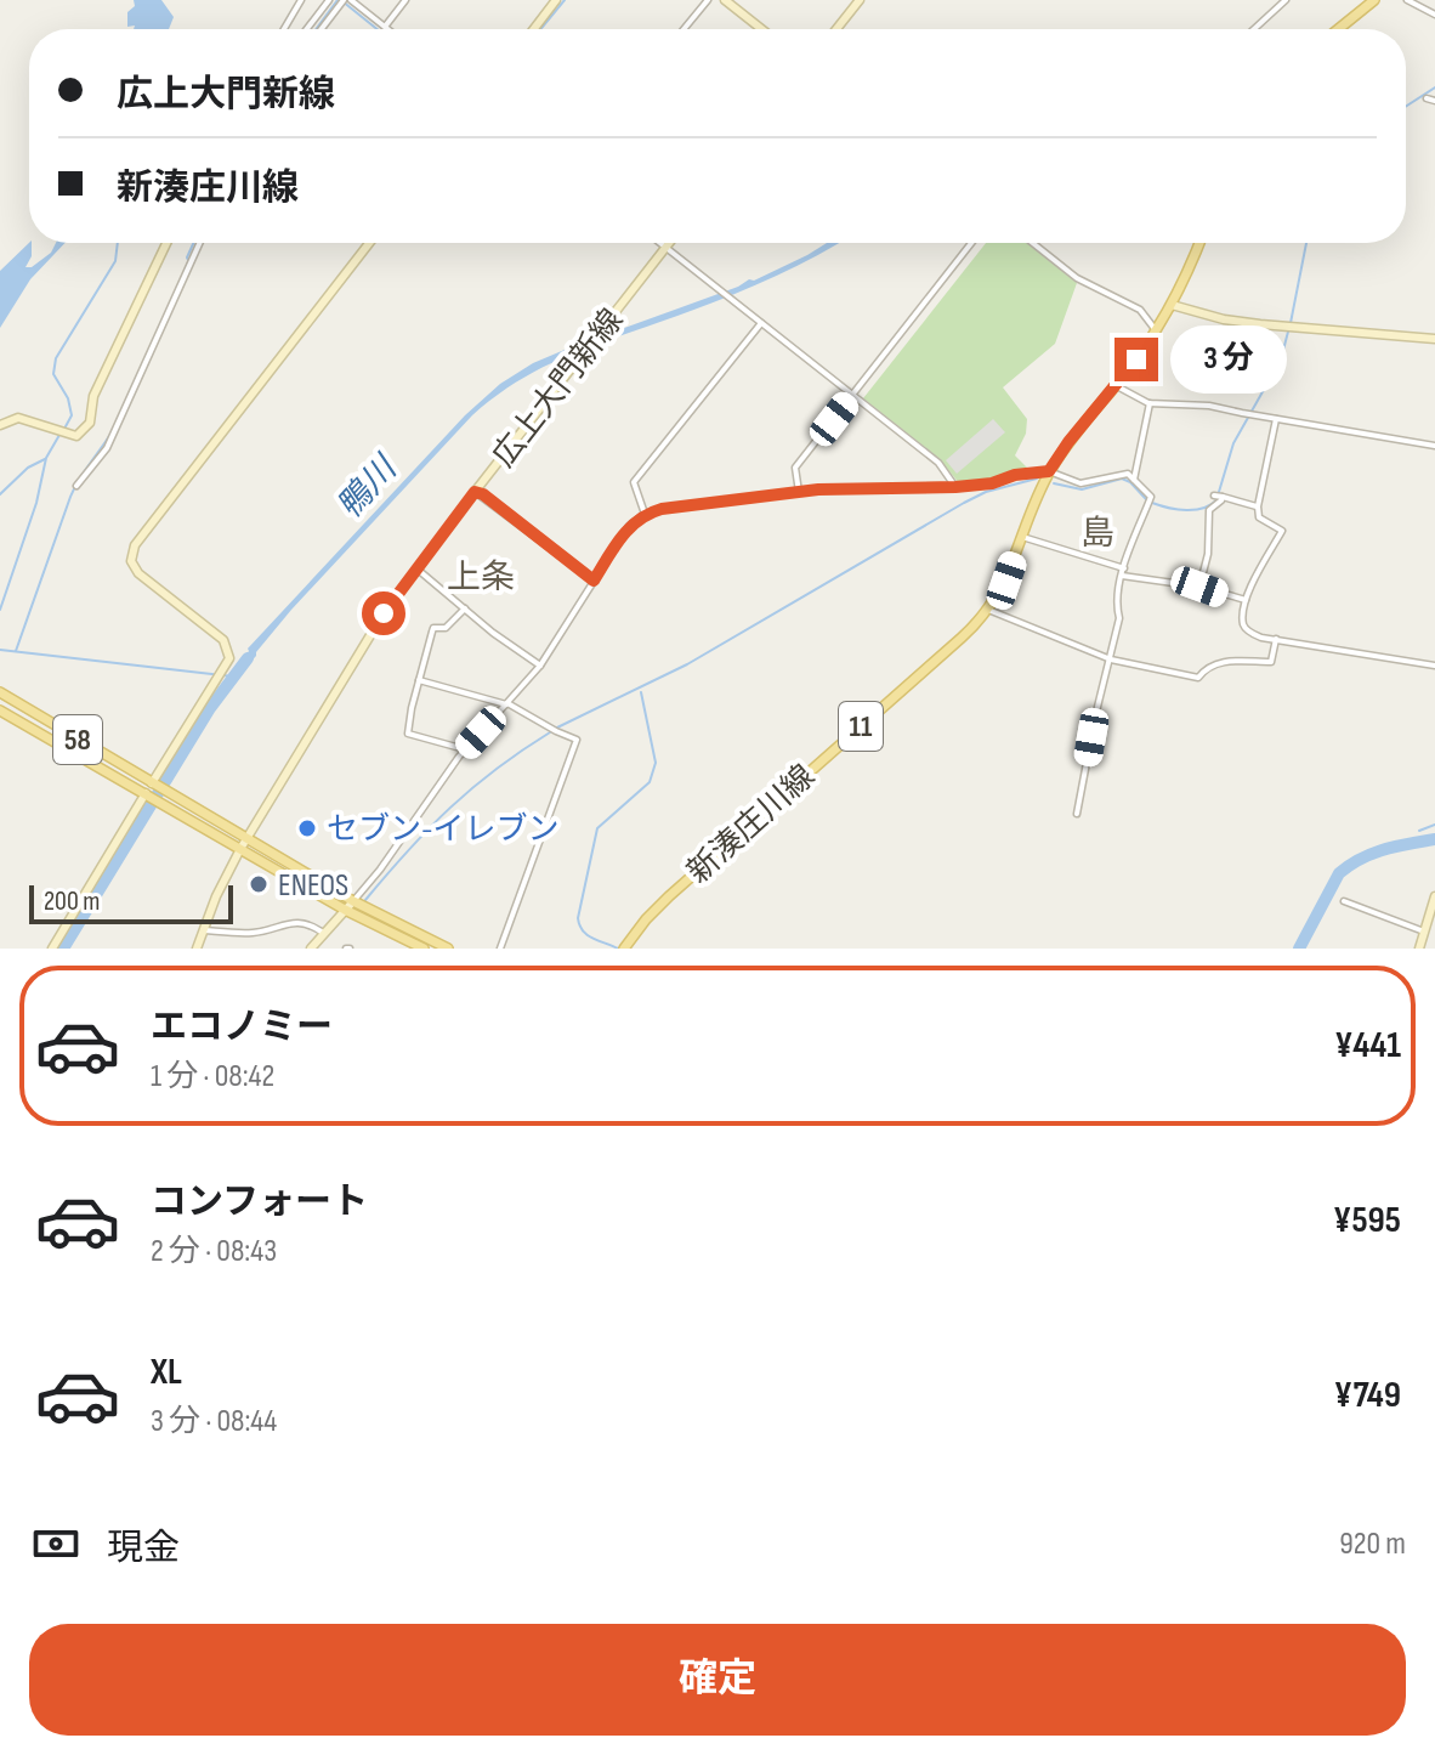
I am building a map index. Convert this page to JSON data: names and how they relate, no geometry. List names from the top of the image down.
{
  "streets": {
    "main road": ["11", "58", "新湊庄川線"],
    "street": ["広上大門新線"]
  },
  "crossings": [
    ["広上大門新線", "58"]
  ],
  "districts": ["島", "上条"],
  "water": ["鴨川"],
  "places": ["セブン-イレブン", "ENEOS"],
  "scale_bar": "200 m",
  "page": {
    "banner": ["広上大門新線", "新湊庄川線"],
    "bubble": "3 分",
    "scale": "200 m",
    "list": [
      {
        "name": "エコノミー",
        "note": "1 分 · 08:42",
        "value": "¥441"
      },
      {
        "name": "コンフォート",
        "note": "2 分 · 08:43",
        "value": "¥595"
      },
      {
        "name": "XL",
        "note": "3 分 · 08:44",
        "value": "¥749"
      }
    ],
    "pay": ["現金", "920 m"],
    "buttons": "確定"
  }
}
